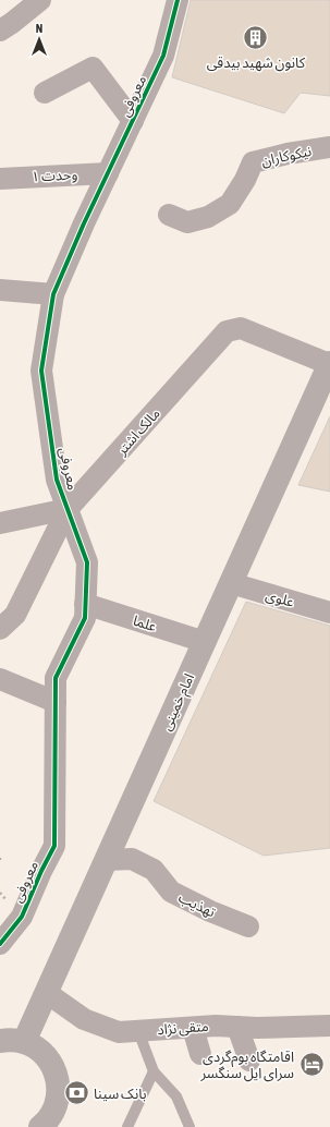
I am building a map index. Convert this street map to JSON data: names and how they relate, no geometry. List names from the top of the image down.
{
  "streets": {
    "street": [
      "معروفی",
      "نیکوکاران",
      "وحدت ۱",
      "مالک اشتر",
      "علوی",
      "علما",
      "امام خمینی",
      "تهذیب",
      "متقی نژاد"
    ]
  },
  "crossings": [
    ["معروفی", "وحدت ۱"],
    ["معروفی", "مالک اشتر"],
    ["معروفی", "علما"],
    ["مالک اشتر", "امام خمینی"],
    ["علوی", "امام خمینی"],
    ["علما", "امام خمینی"],
    ["امام خمینی", "تهذیب"],
    ["امام خمینی", "متقی نژاد"]
  ],
  "places": {
    "building": ["کانون شهید بیدقی"],
    "hotel": ["اقامتگاه بوم‌گردی سرای ایل سنگسر"],
    "bank": ["بانک سینا"]
  },
  "north": "top"
}
